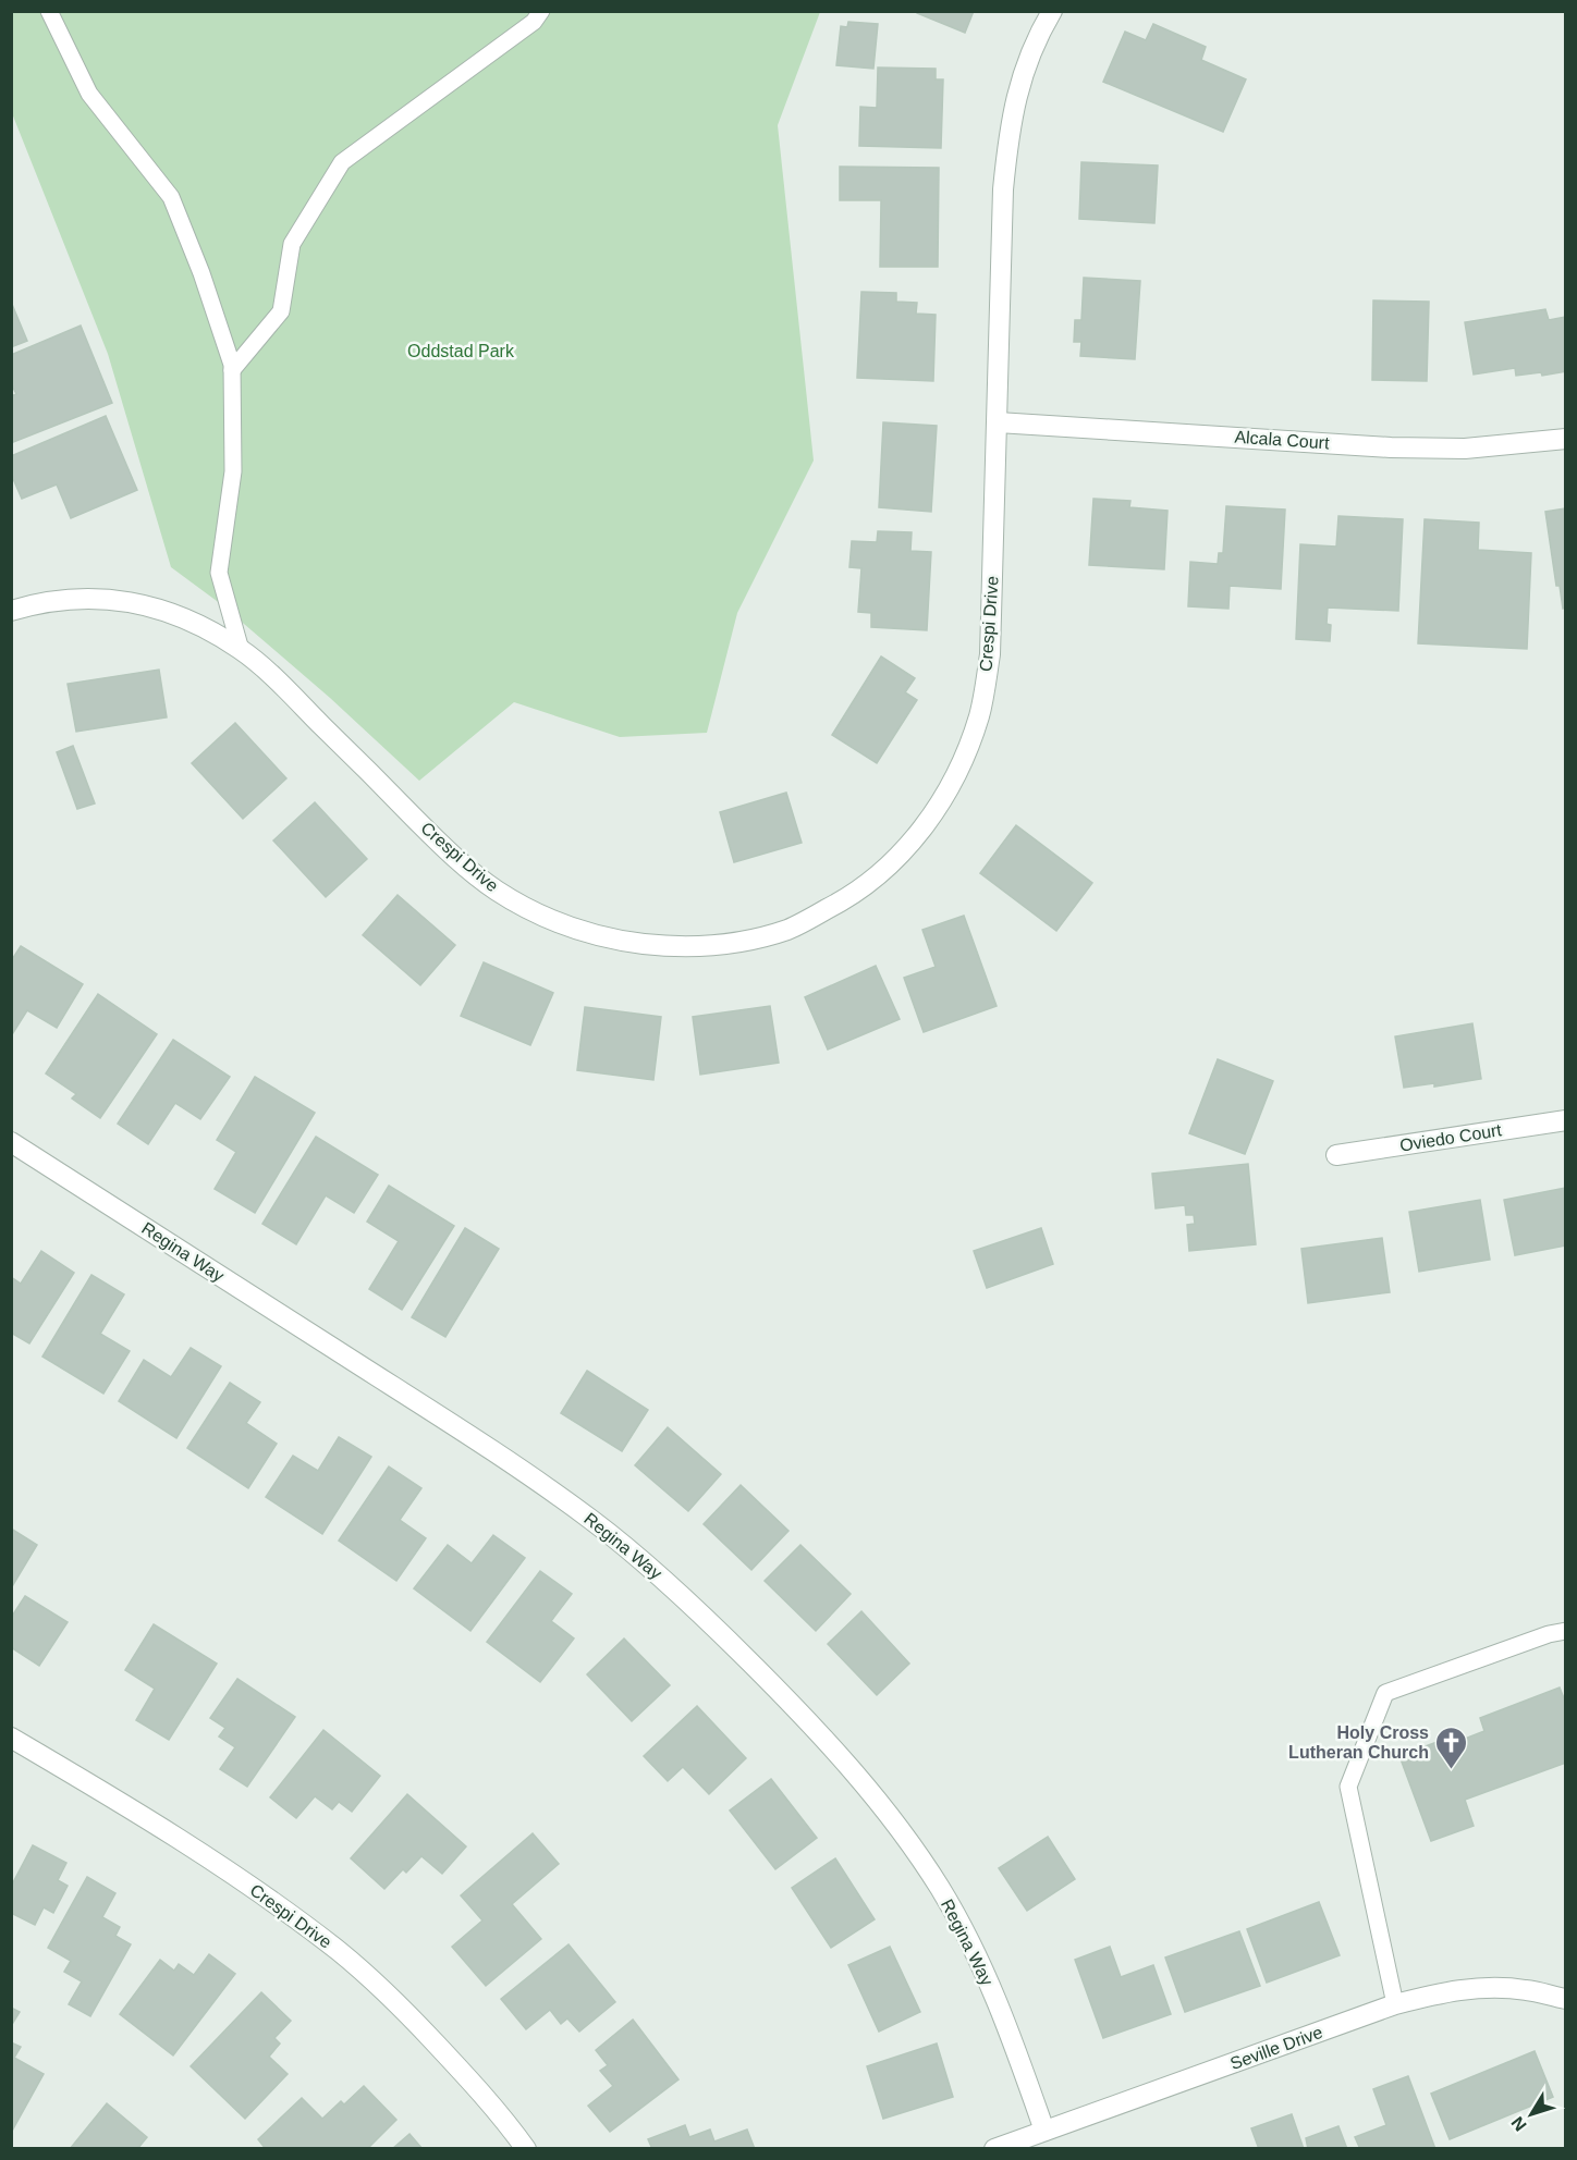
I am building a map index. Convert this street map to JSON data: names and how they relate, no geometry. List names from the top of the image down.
{
  "streets": {
    "street": [
      "Alcala Court",
      "Crespi Drive",
      "Oviedo Court",
      "Regina Way",
      "Seville Drive"
    ]
  },
  "crossings": [
    ["Alcala Court", "Crespi Drive"],
    ["Regina Way", "Seville Drive"]
  ],
  "parks": ["Oddstad Park"],
  "places": {
    "church": ["Holy Cross Lutheran Church"]
  },
  "north": "bottom left"
}
